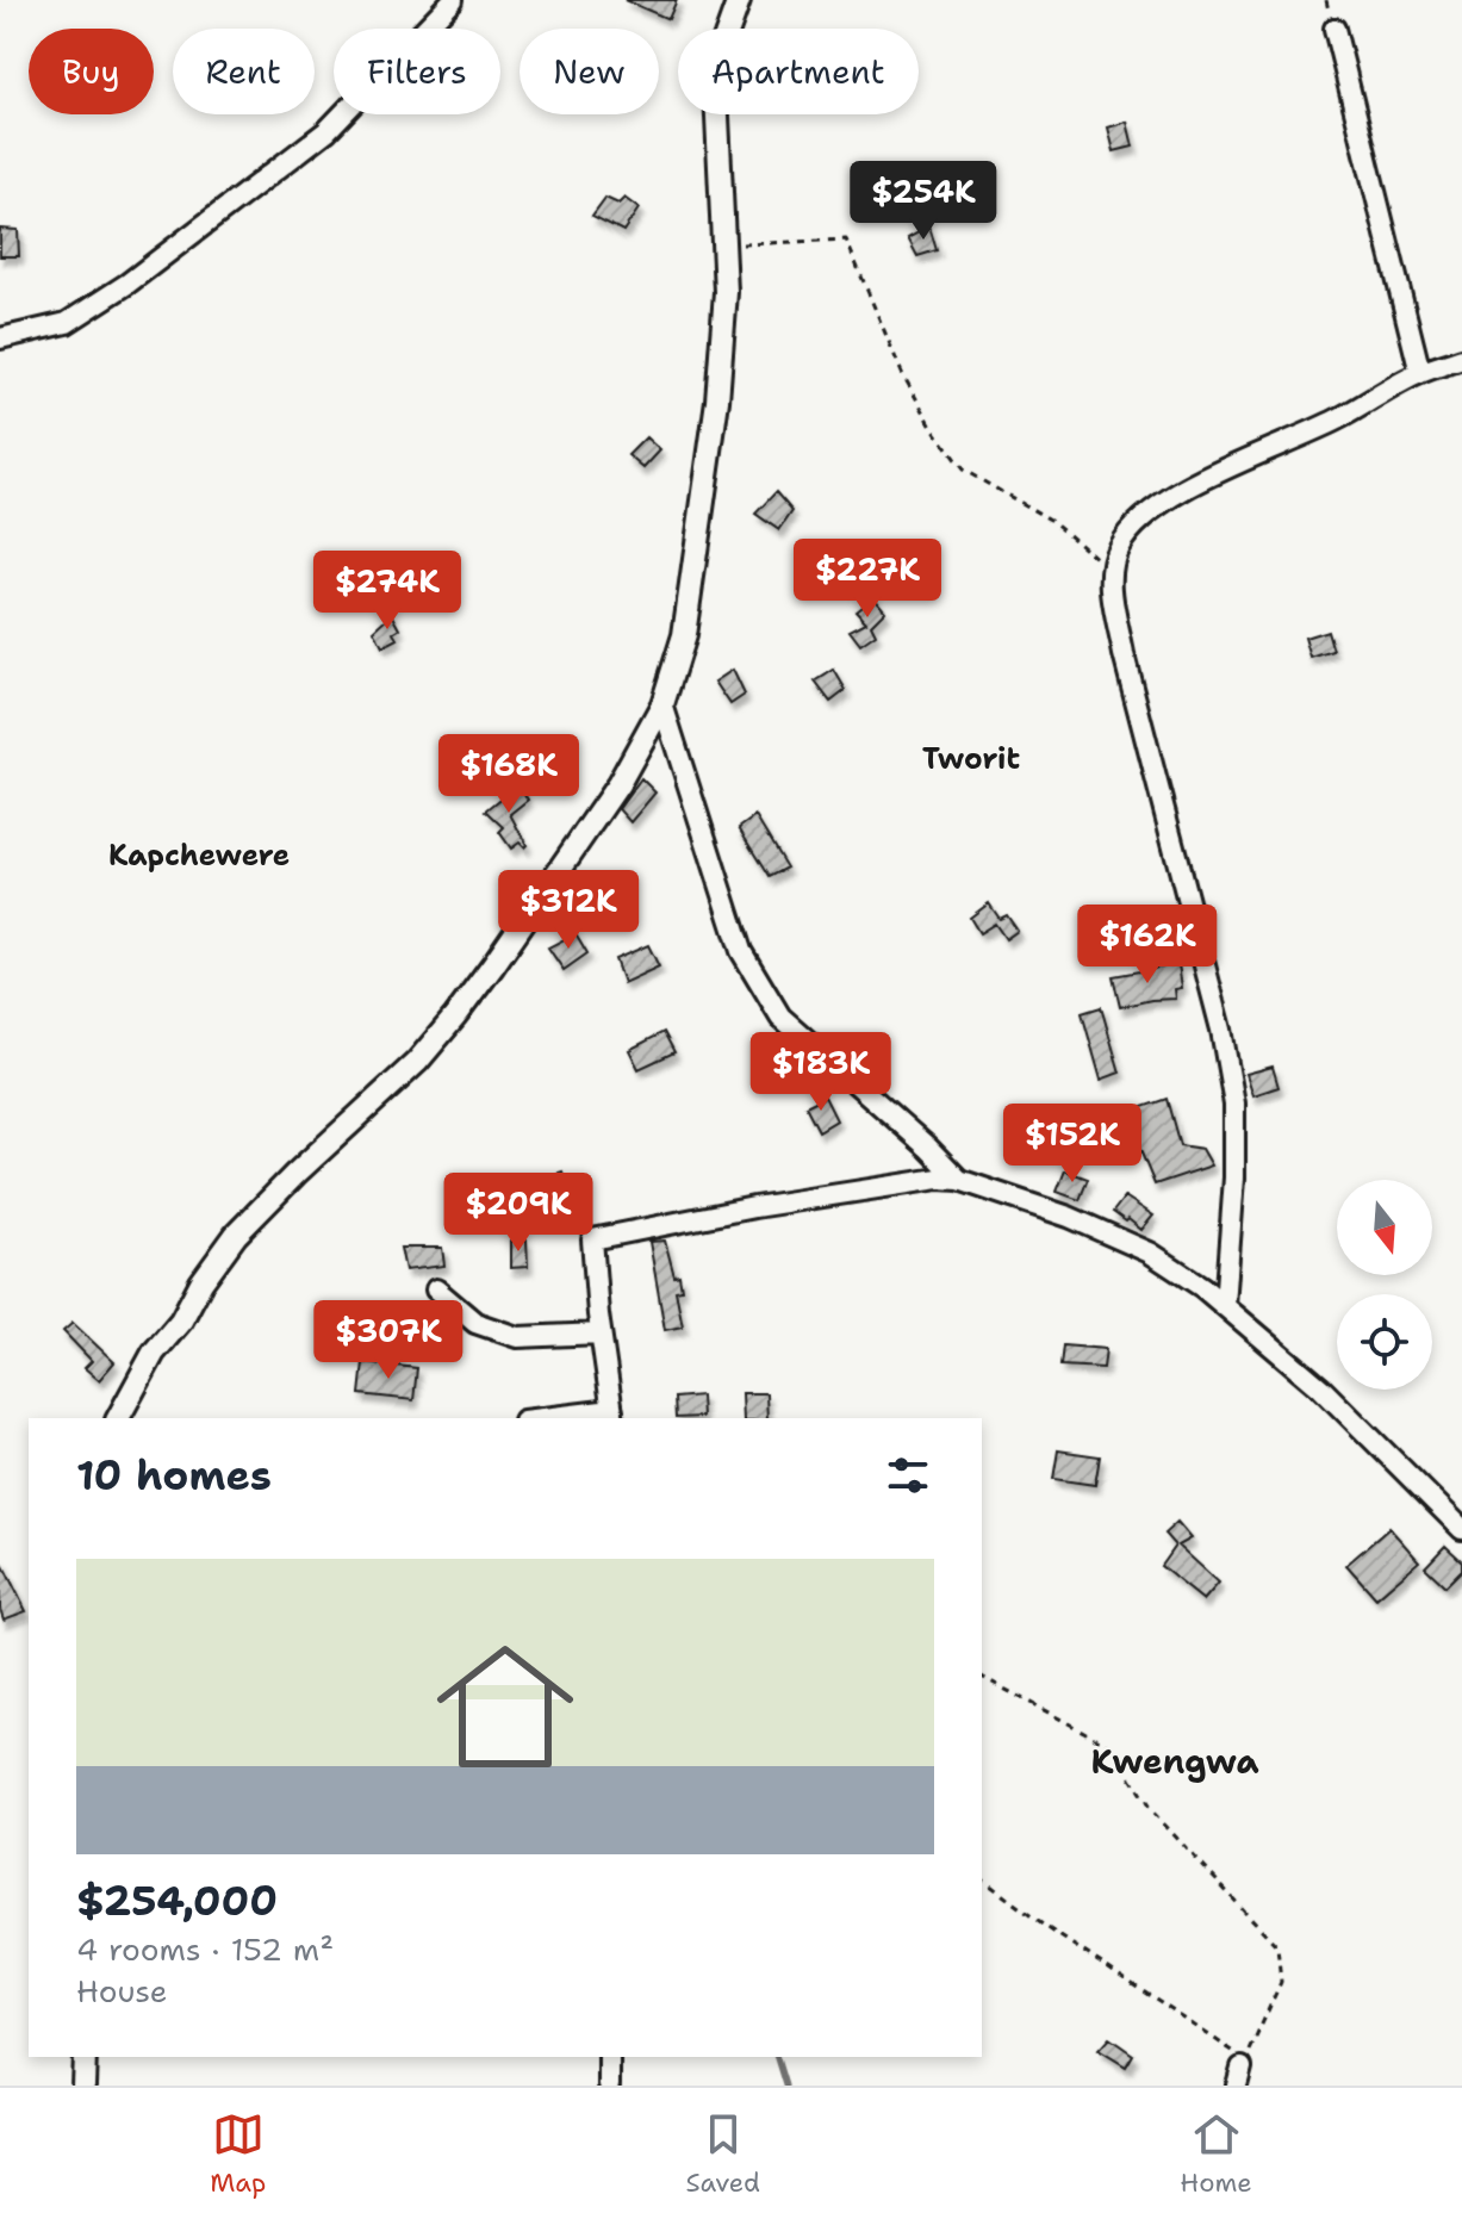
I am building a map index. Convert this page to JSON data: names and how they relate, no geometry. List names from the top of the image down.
{
  "districts": ["Tworit", "Kapchewere", "Kwengwa"],
  "north": "bottom",
  "page": {
    "chip": [
      "Buy",
      "Rent",
      "Filters",
      "New",
      "Apartment"
    ],
    "price": [
      "$254K",
      "$227K",
      "$274K",
      "$168K",
      "$312K",
      "$162K",
      "$183K",
      "$152K",
      "$209K",
      "$307K"
    ],
    "heading": "10 homes",
    "list": [
      {
        "name": "$254,000",
        "note": "4 rooms · 152 m² · House"
      }
    ],
    "tabs": ["Map", "Saved", "Home"]
  }
}
